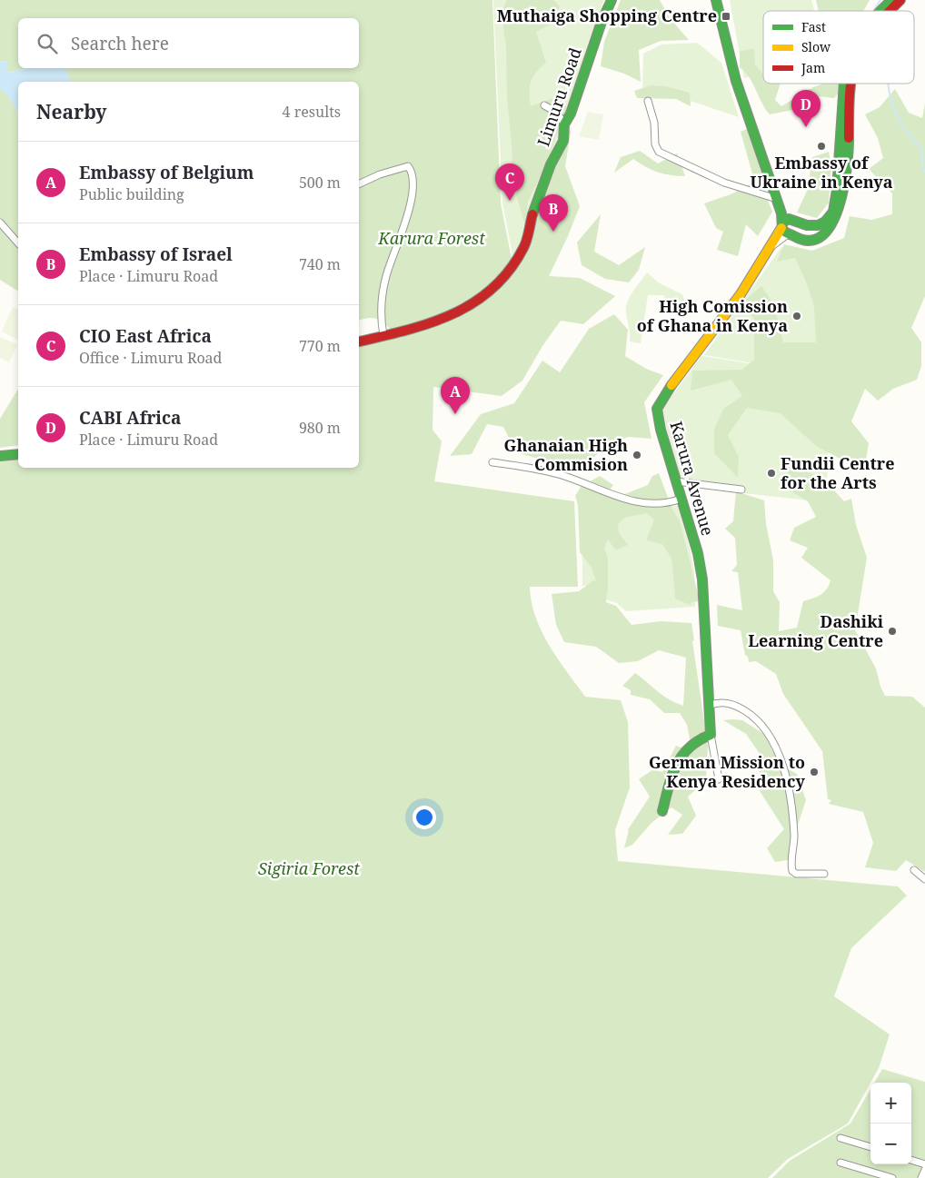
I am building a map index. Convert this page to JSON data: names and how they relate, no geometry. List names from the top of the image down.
{
  "streets": {
    "main road": ["Limuru Road", "Karura Avenue"]
  },
  "parks": ["Karura Forest", "Sigiria Forest"],
  "places": {
    "transit": ["Muthaiga Shopping Centre"],
    "other": [
      "Embassy of Ukraine in Kenya",
      "High Comission of Ghana in Kenya",
      "Ghanaian High Commision",
      "Fundii Centre for the Arts",
      "Dashiki Learning Centre",
      "German Mission to Kenya Residency"
    ]
  },
  "legend": ["Fast", "Slow", "Jam"],
  "page": {
    "search": "Search here",
    "heading": ["Nearby", "4 results"],
    "pins": [
      "D",
      "C",
      "B",
      "A"
    ],
    "list": [
      {
        "mark": "A",
        "name": "Embassy of Belgium",
        "note": "Public building",
        "value": "500 m"
      },
      {
        "mark": "B",
        "name": "Embassy of Israel",
        "note": "Place · Limuru Road",
        "value": "740 m"
      },
      {
        "mark": "C",
        "name": "CIO East Africa",
        "note": "Office · Limuru Road",
        "value": "770 m"
      },
      {
        "mark": "D",
        "name": "CABI Africa",
        "note": "Place · Limuru Road",
        "value": "980 m"
      }
    ],
    "map_buttons": ["+", "−"]
  }
}
